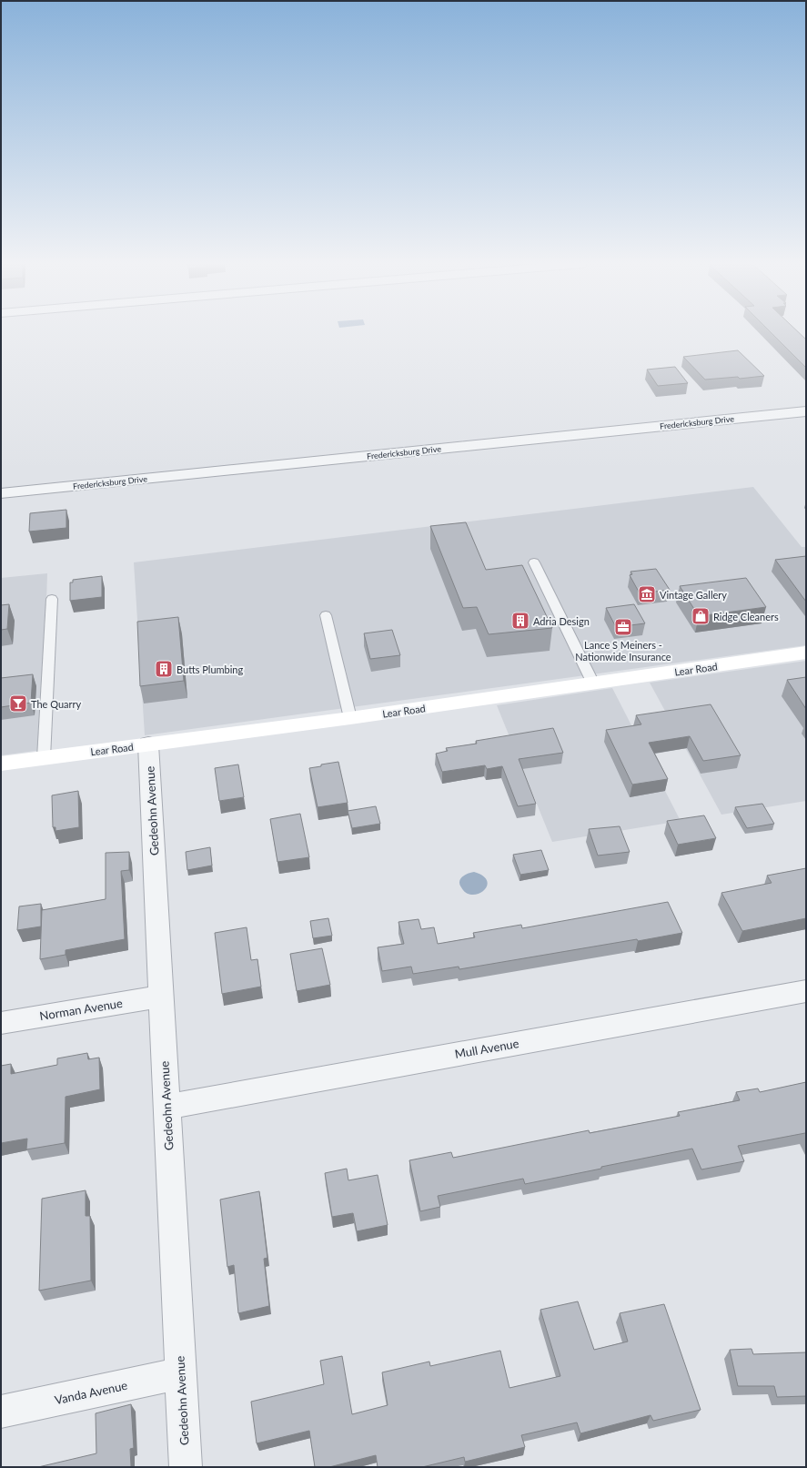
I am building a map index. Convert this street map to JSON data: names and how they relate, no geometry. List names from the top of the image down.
{
  "streets": {
    "street": [
      "Fredericksburg Drive",
      "Lear Road",
      "Gedeohn Avenue",
      "Norman Avenue",
      "Mull Avenue",
      "Vanda Avenue"
    ]
  },
  "crossings": [
    ["Lear Road", "Gedeohn Avenue"],
    ["Gedeohn Avenue", "Norman Avenue"],
    ["Gedeohn Avenue", "Mull Avenue"],
    ["Gedeohn Avenue", "Vanda Avenue"]
  ],
  "places": {
    "museum": ["Vintage Gallery"],
    "shop": ["Ridge Cleaners"],
    "building": ["Adria Design", "Butts Plumbing"],
    "office": ["Lance S Meiners - Nationwide Insurance"],
    "bar": ["The Quarry"]
  }
}
